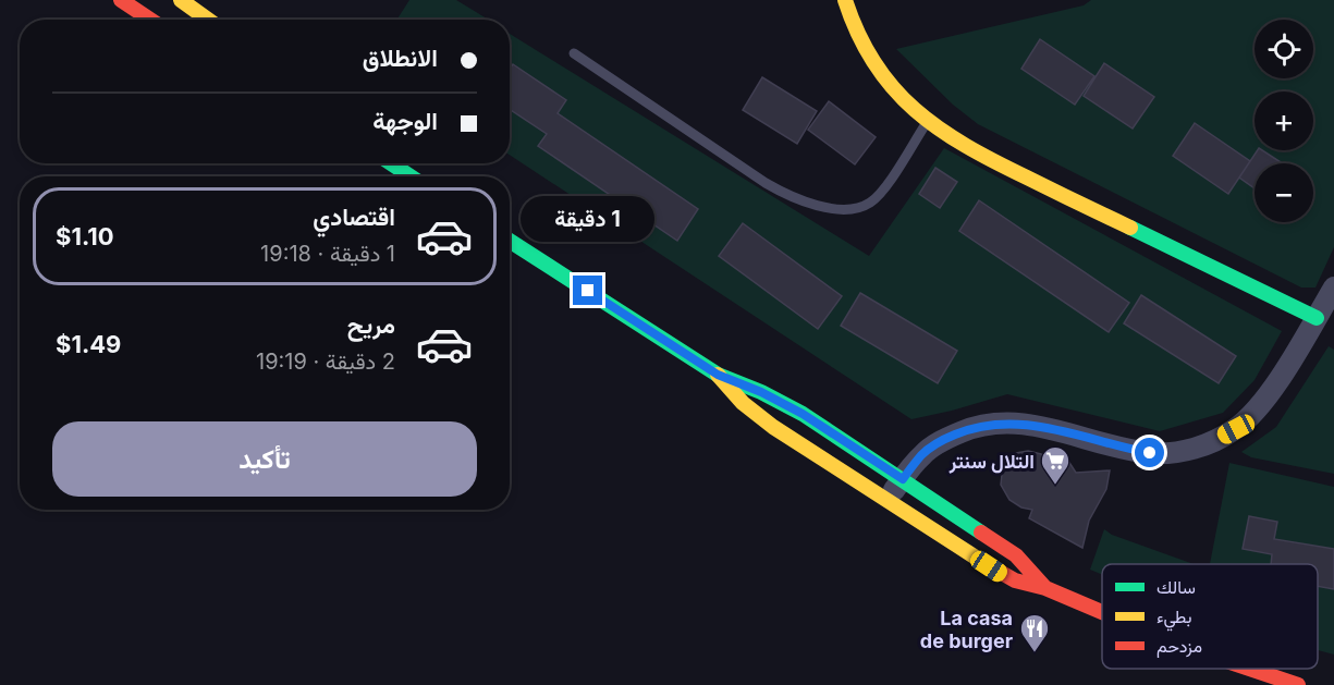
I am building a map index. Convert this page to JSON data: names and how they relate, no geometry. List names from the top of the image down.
{
  "places": {
    "supermarket": ["التلال سنتر"],
    "restaurant": ["La casa de burger"]
  },
  "legend": ["سالك", "بطيء", "مزدحم"],
  "page": {
    "map_buttons": ["+", "−"],
    "banner": ["الانطلاق", "الوجهة"],
    "list": [
      {
        "name": "اقتصادي",
        "note": "1 دقيقة · 19:18",
        "value": "$1.10"
      },
      {
        "name": "مريح",
        "note": "2 دقيقة · 19:19",
        "value": "$1.49"
      }
    ],
    "bubble": "1 دقيقة",
    "buttons": "تأكيد"
  }
}
